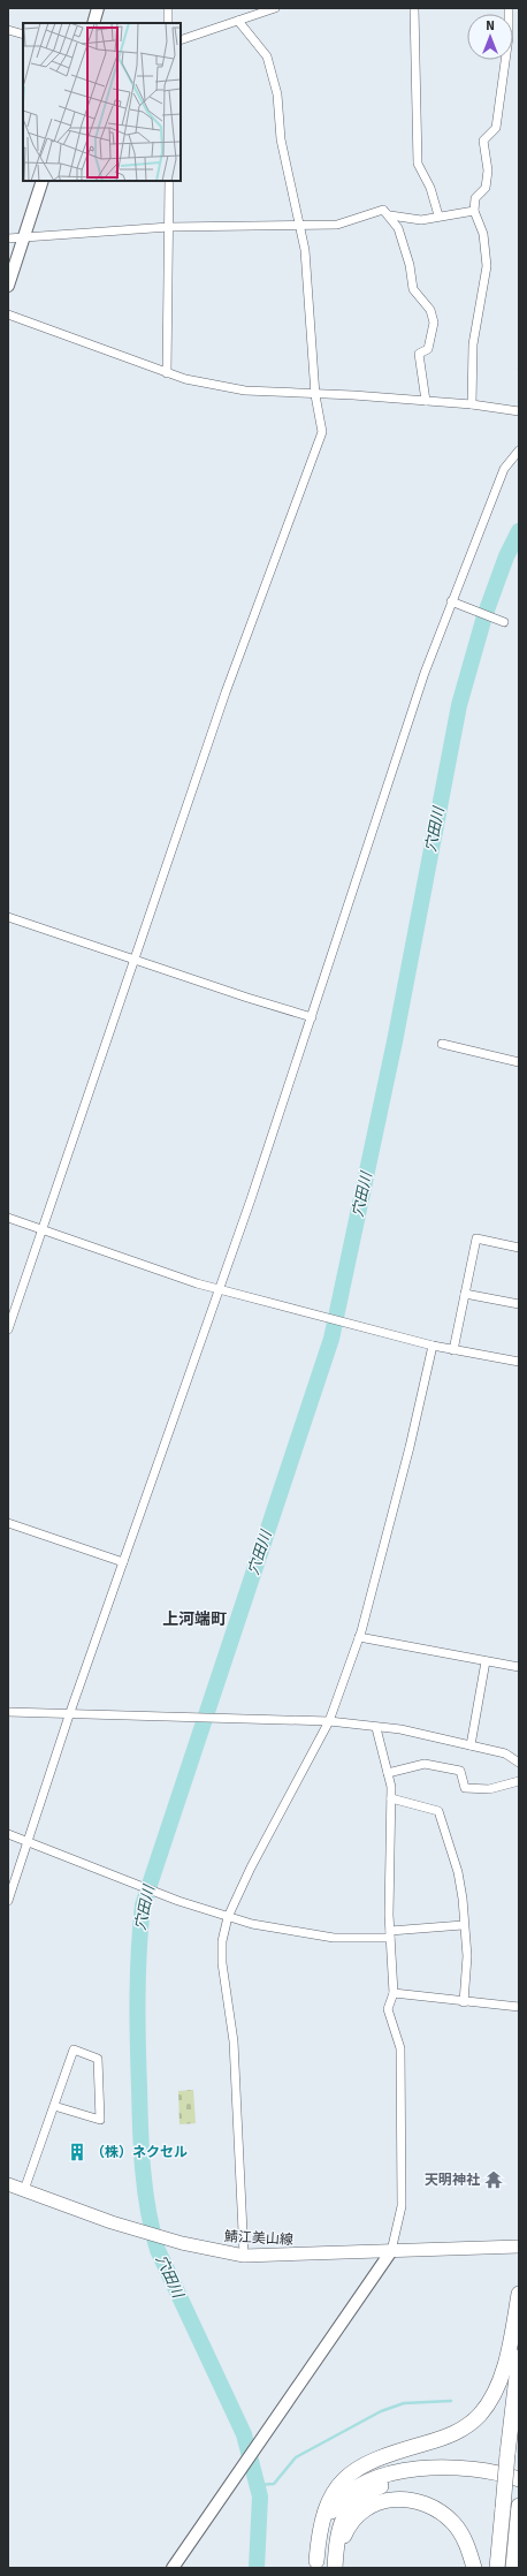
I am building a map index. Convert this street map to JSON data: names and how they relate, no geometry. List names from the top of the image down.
{
  "streets": {
    "main road": ["鯖江美山線"]
  },
  "districts": ["上河端町"],
  "water": ["穴田川"],
  "places": {
    "building": ["（株）ネクセル"],
    "temple": ["天明神社"]
  },
  "north": "top"
}
